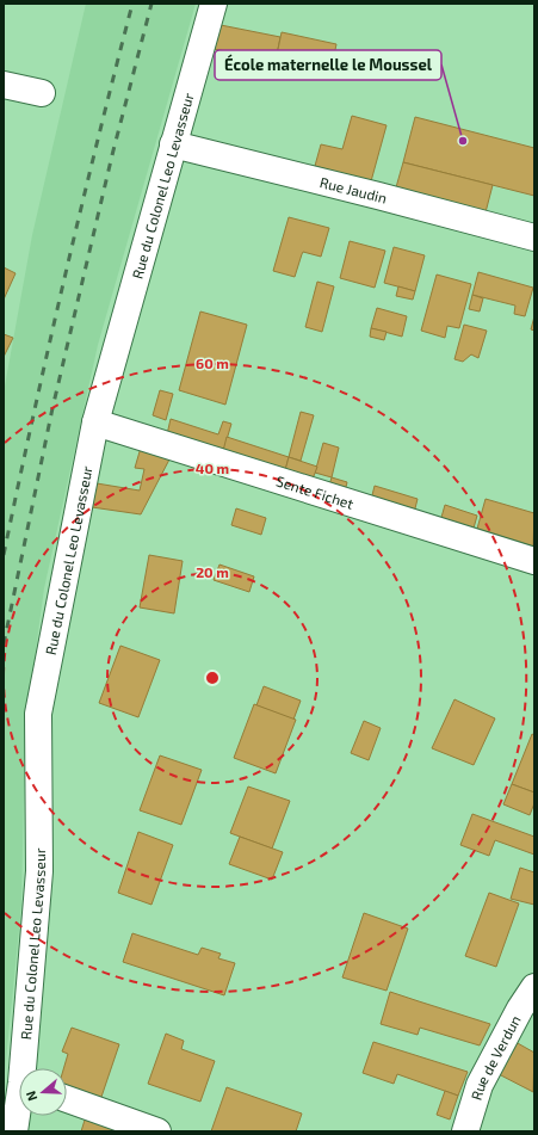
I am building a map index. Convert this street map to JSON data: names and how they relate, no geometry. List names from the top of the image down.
{
  "streets": {
    "street": [
      "Rue du Colonel Leo Levasseur",
      "Rue Jaudin",
      "Sente Fichet",
      "Rue de Verdun"
    ]
  },
  "crossings": [
    ["Rue du Colonel Leo Levasseur", "Rue Jaudin"],
    ["Rue du Colonel Leo Levasseur", "Sente Fichet"]
  ],
  "places": ["École maternelle le Moussel"],
  "north": "left",
  "rings": ["60 m", "40 m", "20 m"]
}
